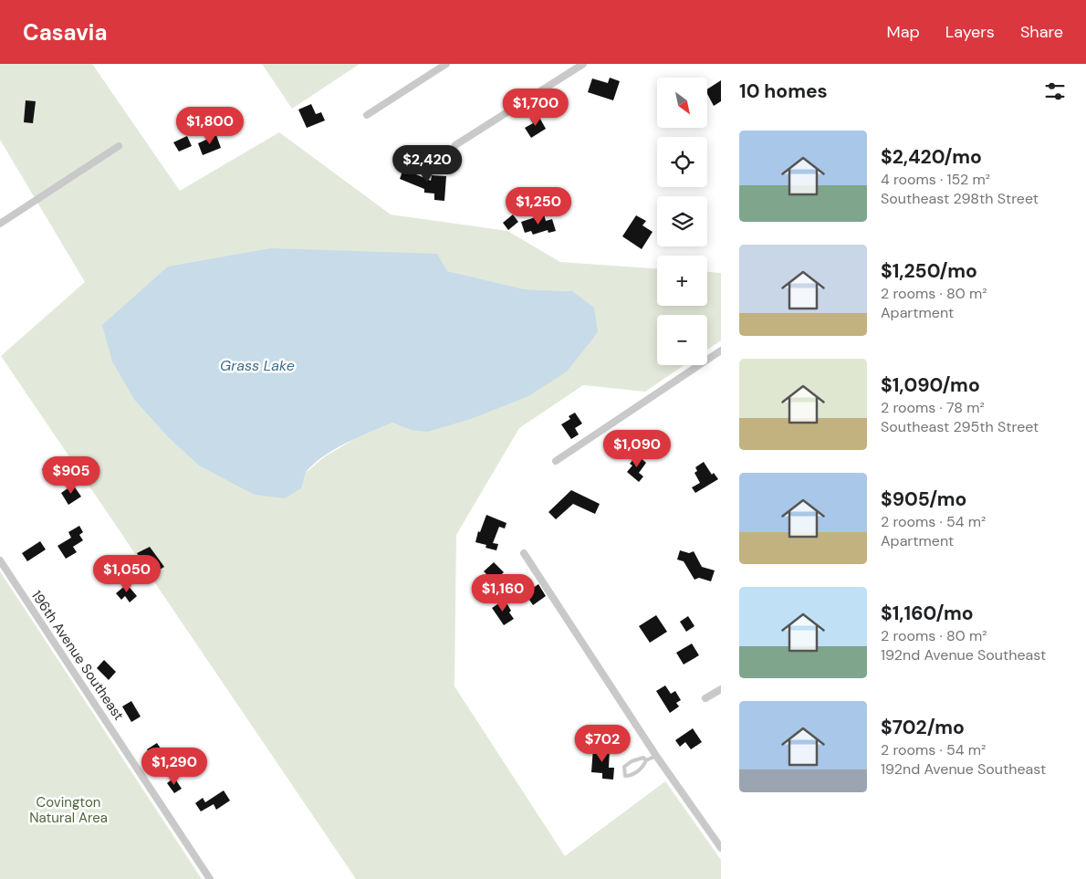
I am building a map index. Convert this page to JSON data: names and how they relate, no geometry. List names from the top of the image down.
{
  "streets": {
    "street": ["196th Avenue Southeast"]
  },
  "water": ["Grass Lake"],
  "parks": ["Covington Natural Area"],
  "north": "bottom right",
  "page": {
    "header": "Casavia",
    "nav": ["Map", "Layers", "Share"],
    "heading": "10 homes",
    "map_buttons": ["+", "−"],
    "price": [
      "$1,700",
      "$1,800",
      "$2,420",
      "$1,250",
      "$1,090",
      "$905",
      "$1,050",
      "$1,160",
      "$702",
      "$1,290"
    ],
    "list": [
      {
        "name": "$2,420/mo",
        "note": "4 rooms · 152 m² · Southeast 298th Street"
      },
      {
        "name": "$1,250/mo",
        "note": "2 rooms · 80 m² · Apartment"
      },
      {
        "name": "$1,090/mo",
        "note": "2 rooms · 78 m² · Southeast 295th Street"
      },
      {
        "name": "$905/mo",
        "note": "2 rooms · 54 m² · Apartment"
      },
      {
        "name": "$1,160/mo",
        "note": "2 rooms · 80 m² · 192nd Avenue Southeast"
      },
      {
        "name": "$702/mo",
        "note": "2 rooms · 54 m² · 192nd Avenue Southeast"
      }
    ]
  }
}
